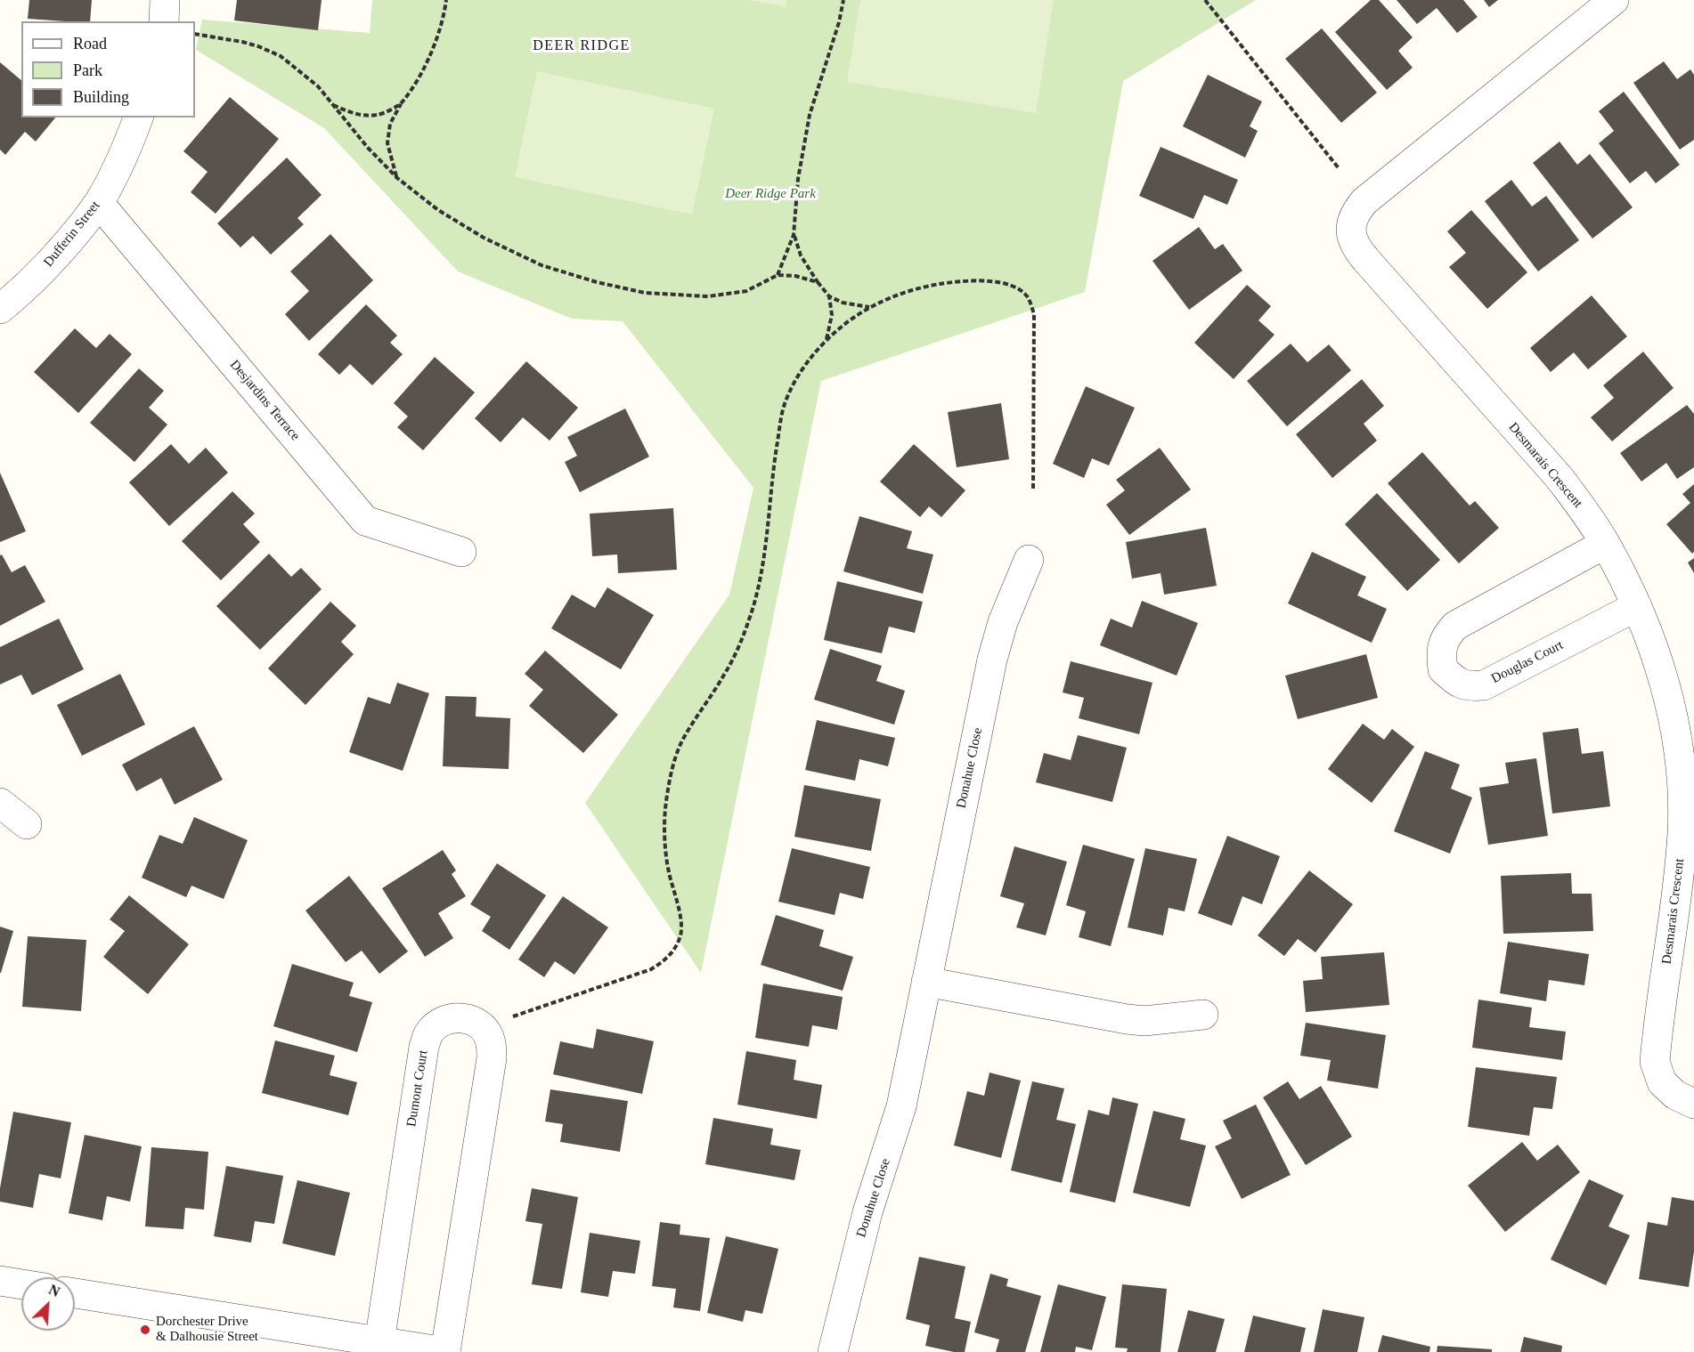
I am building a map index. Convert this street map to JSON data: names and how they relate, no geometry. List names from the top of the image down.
{
  "streets": {
    "street": [
      "Dufferin Street",
      "Desjardins Terrace",
      "Desmarais Crescent",
      "Douglas Court",
      "Donahue Close",
      "Dumont Court"
    ]
  },
  "crossings": [
    ["Dufferin Street", "Desjardins Terrace"],
    ["Desmarais Crescent", "Douglas Court"]
  ],
  "districts": ["DEER RIDGE"],
  "parks": ["Deer Ridge Park"],
  "places": ["Dorchester Drive & Dalhousie Street"],
  "legend": ["Road", "Park", "Building"],
  "north": "top right"
}
